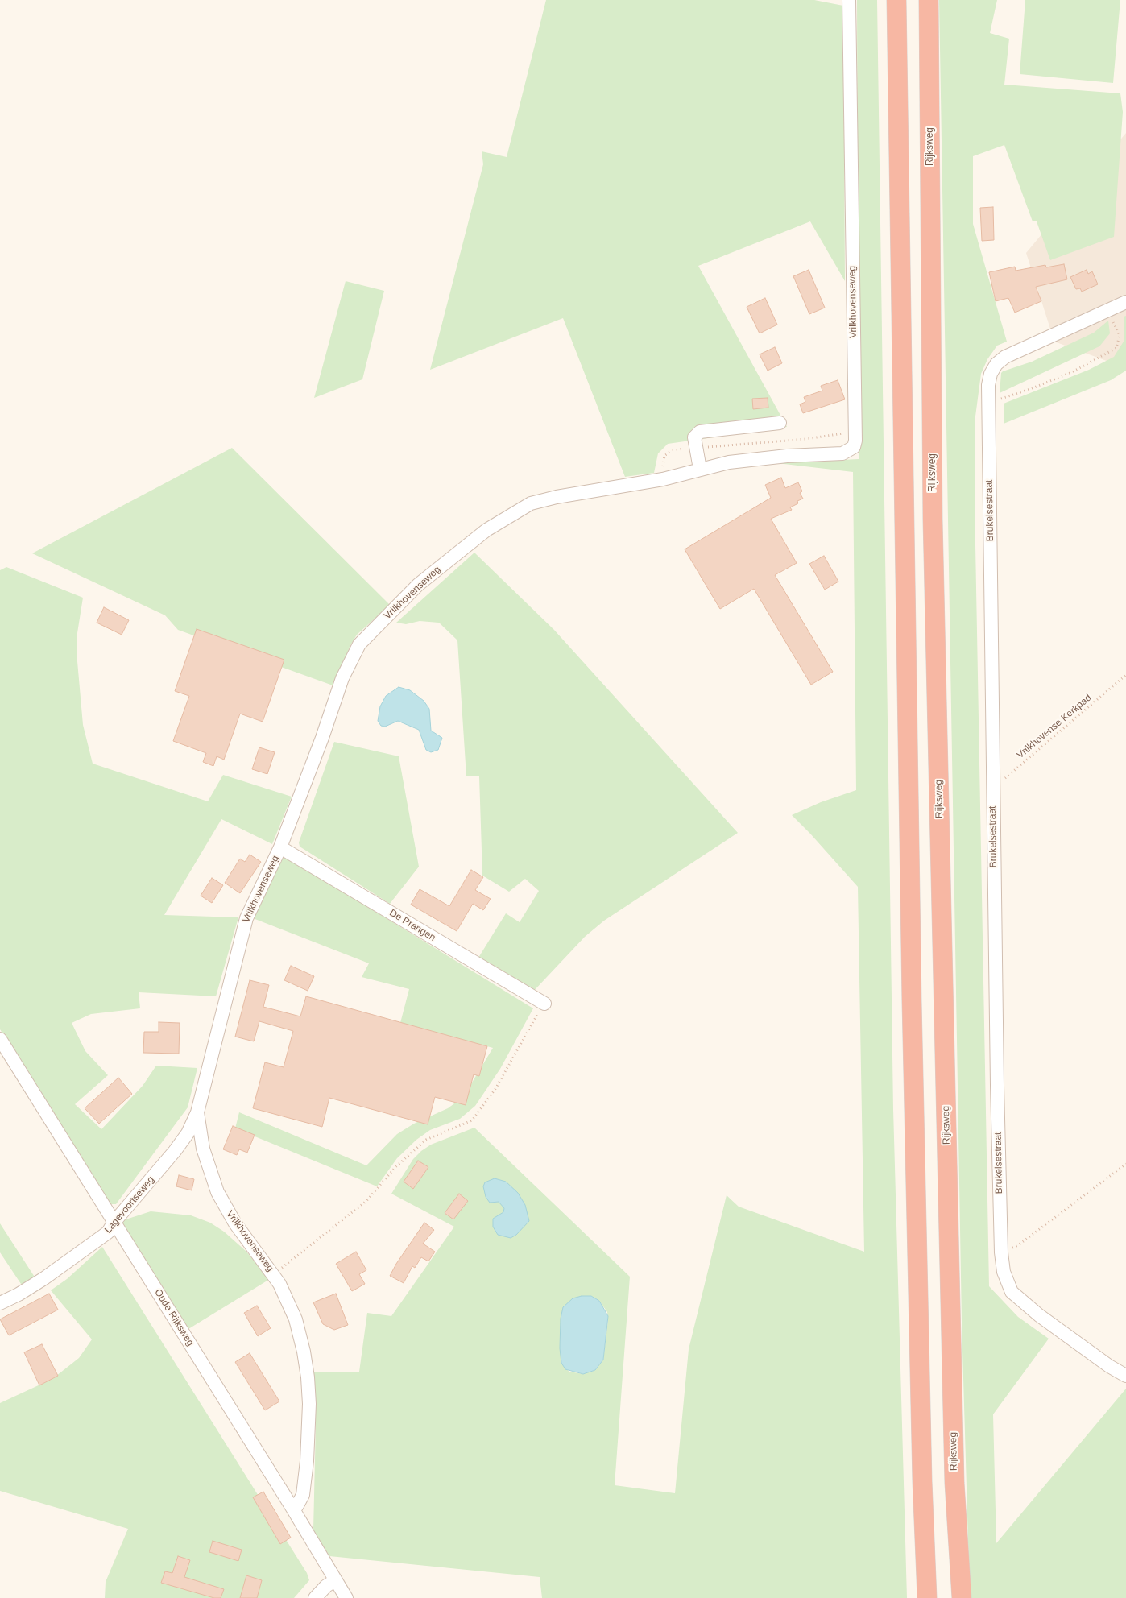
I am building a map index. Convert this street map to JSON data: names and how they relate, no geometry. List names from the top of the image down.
{
  "streets": {
    "highway": ["Rijksweg"],
    "street": [
      "Vrilkhovenseweg",
      "Brukelsestraat",
      "De Prangen",
      "Lagevoortseweg",
      "Oude Rijksweg"
    ],
    "path": ["Vrilkhovense Kerkpad"]
  },
  "crossings": [
    ["Vrilkhovenseweg", "De Prangen"],
    ["Vrilkhovenseweg", "Lagevoortseweg"],
    ["Vrilkhovenseweg", "Oude Rijksweg"],
    ["Brukelsestraat", "Vrilkhovense Kerkpad"],
    ["Lagevoortseweg", "Oude Rijksweg"]
  ]
}
